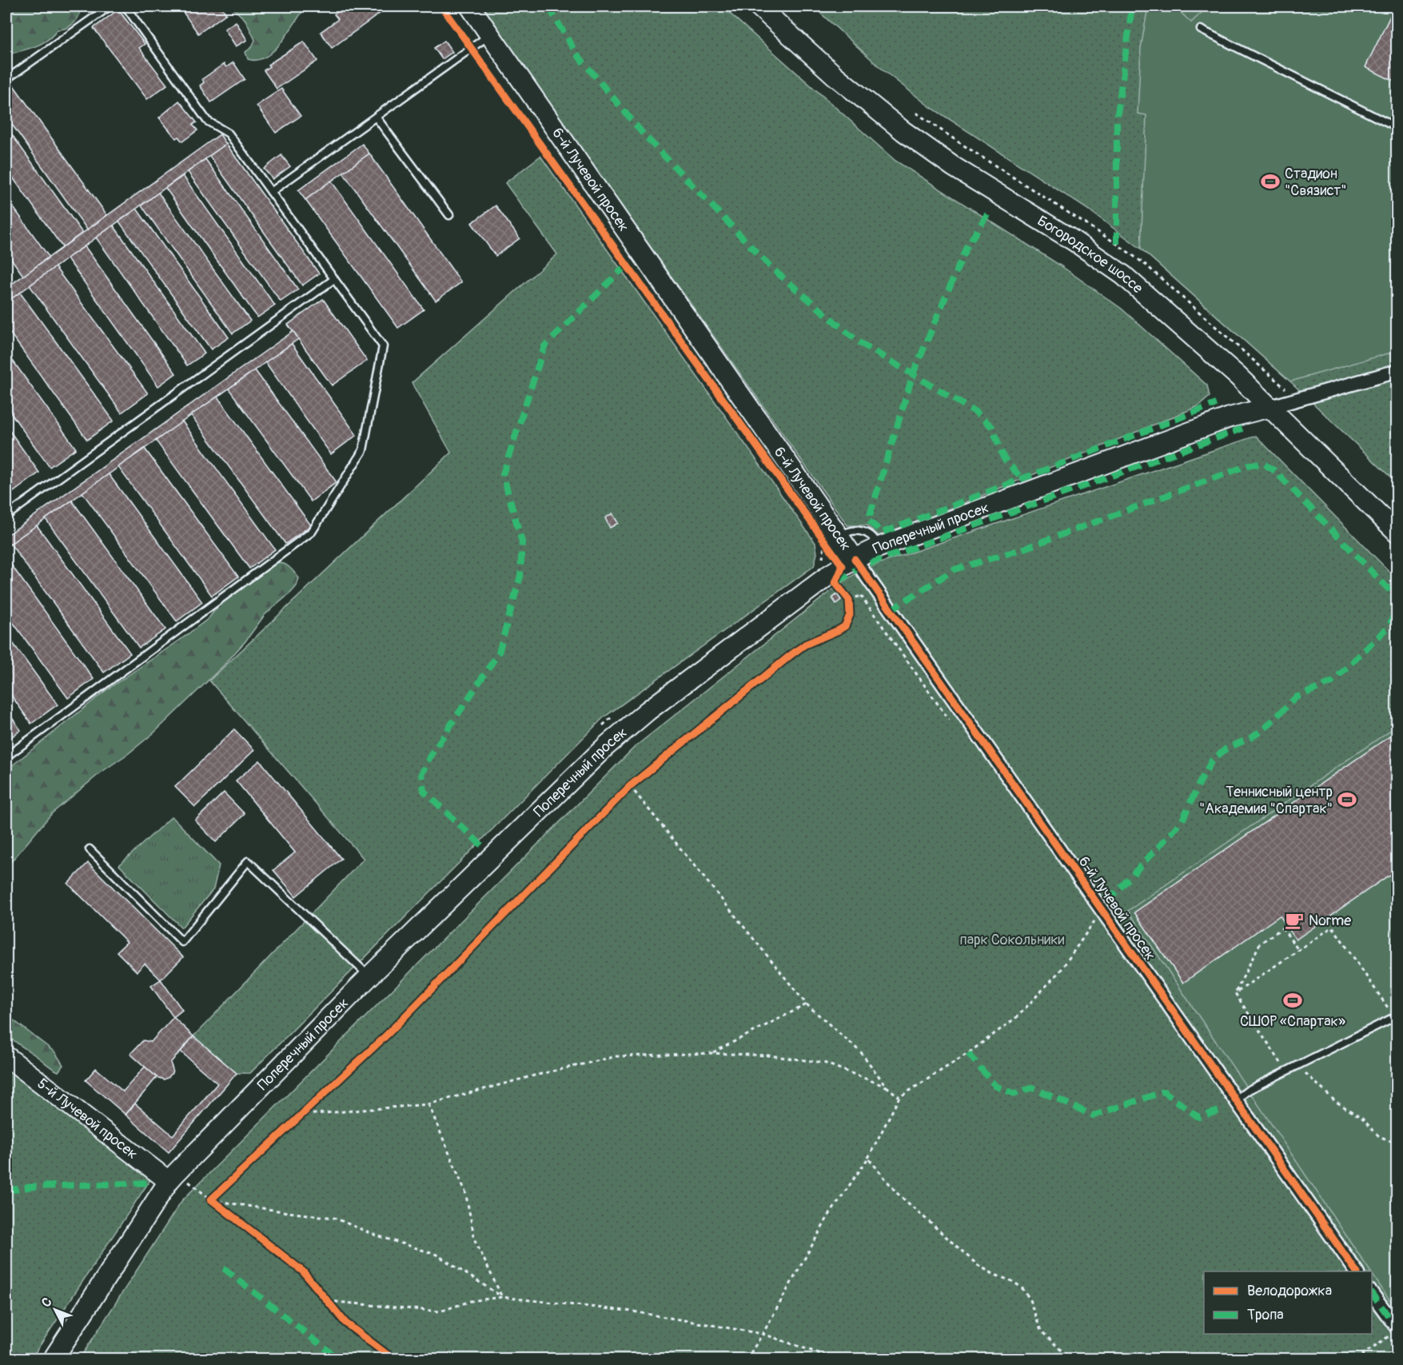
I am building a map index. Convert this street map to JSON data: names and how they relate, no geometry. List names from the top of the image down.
{
  "streets": {
    "street": [
      "6-й Лучевой просек",
      "Богородское шоссе",
      "Поперечный просек",
      "5-й Лучевой просек"
    ]
  },
  "crossings": [
    ["6-й Лучевой просек", "Поперечный просек"],
    ["Богородское шоссе", "Поперечный просек"],
    ["Поперечный просек", "5-й Лучевой просек"]
  ],
  "parks": ["парк Сокольники"],
  "places": {
    "sports": ["Стадион \"Связист\"", "Теннисный центр \"Академия \"Спартак\"", "СШОР «Спартак»"],
    "cafe": ["Norme"]
  },
  "legend": ["Велодорожка", "Тропа"],
  "north": "top left"
}
